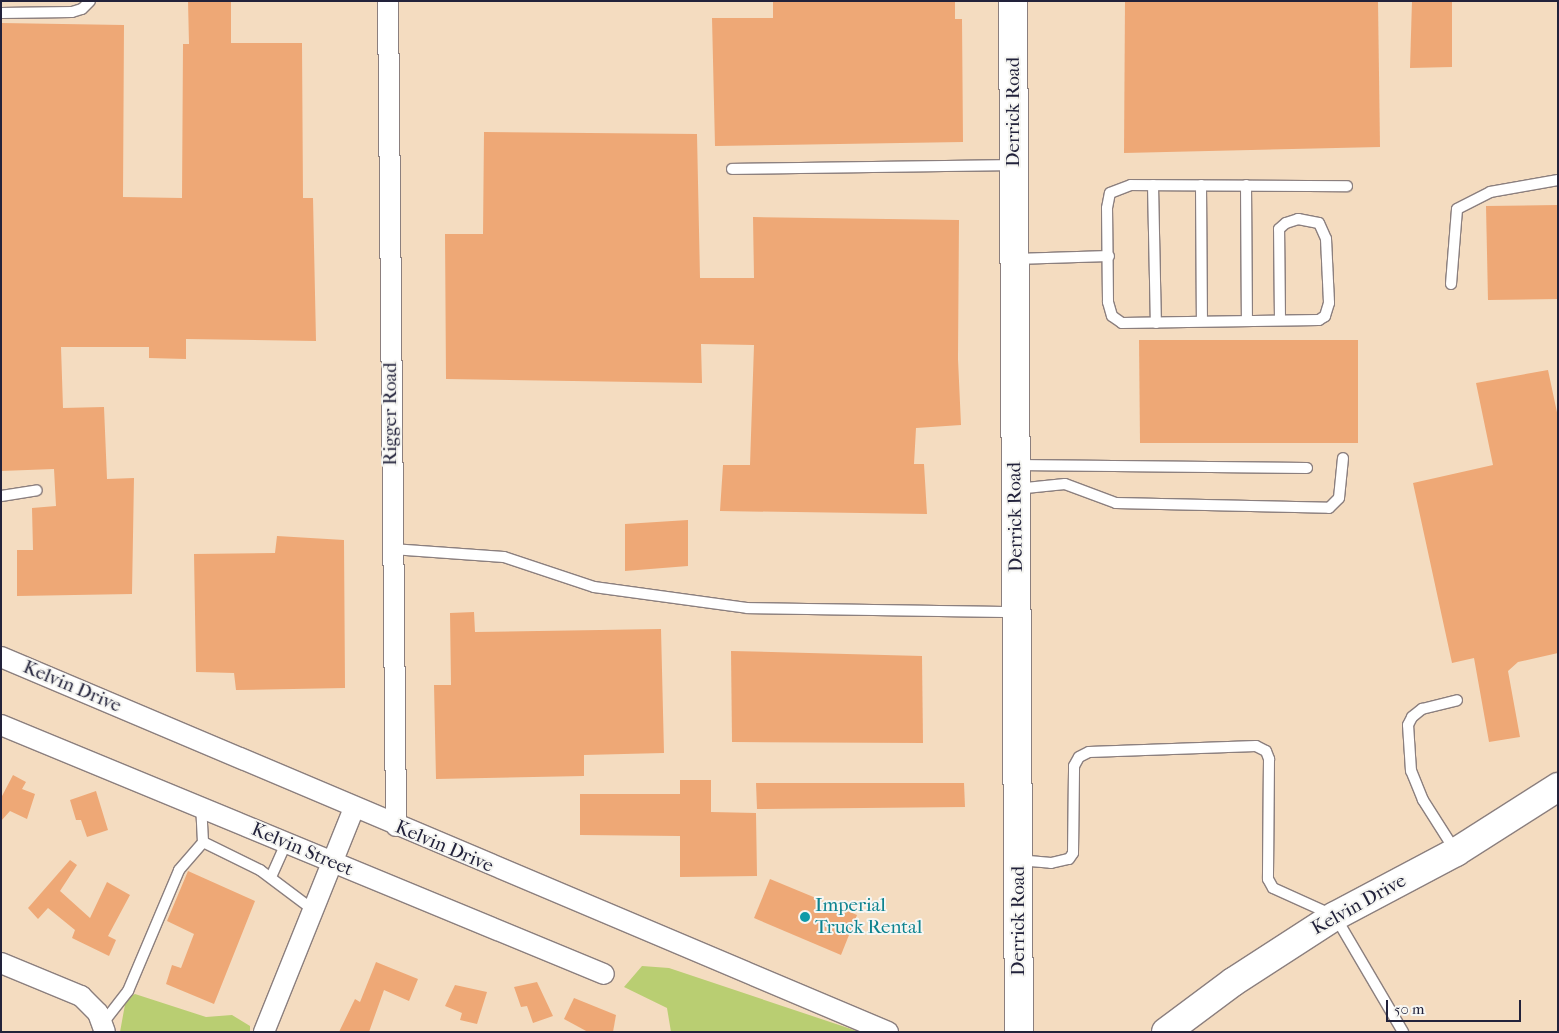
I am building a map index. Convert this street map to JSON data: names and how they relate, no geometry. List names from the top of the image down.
{
  "streets": {
    "street": [
      "Derrick Road",
      "Rigger Road",
      "Kelvin Drive",
      "Kelvin Street"
    ]
  },
  "crossings": [
    ["Rigger Road", "Kelvin Drive"]
  ],
  "places": ["Imperial Truck Rental"],
  "scale_bar": "50 m"
}
